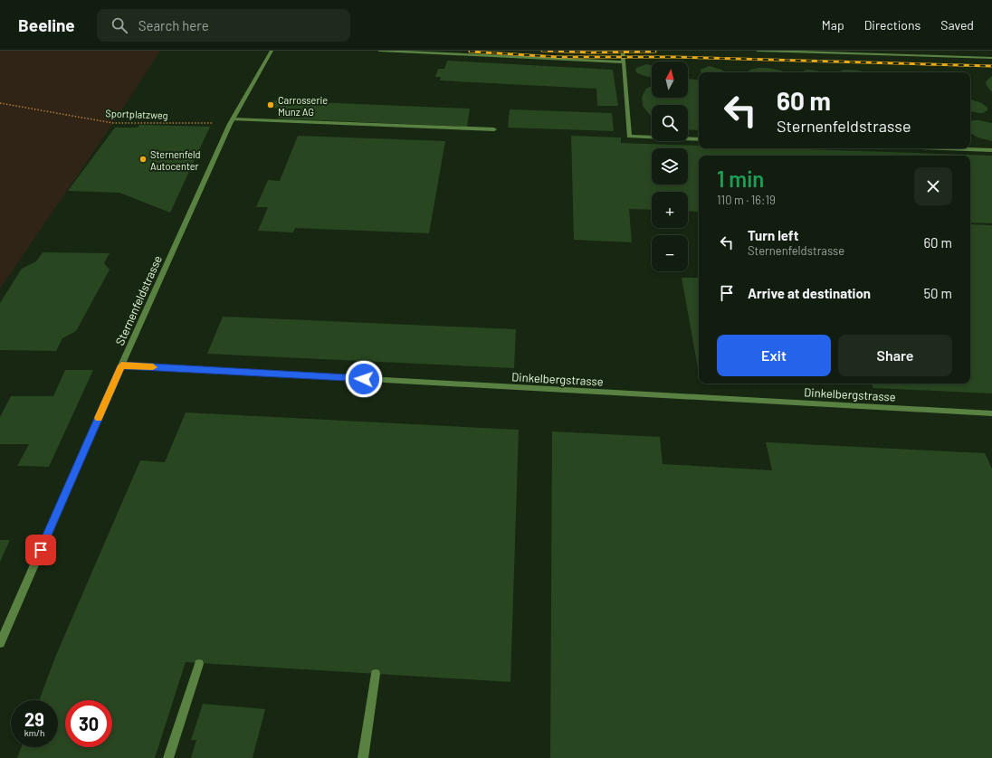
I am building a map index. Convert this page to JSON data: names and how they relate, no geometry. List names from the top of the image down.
{
  "streets": {
    "street": ["Sternenfeldstrasse", "Dinkelbergstrasse"],
    "path": ["Sportplatzweg"]
  },
  "crossings": [
    ["Sportplatzweg", "Sternenfeldstrasse"],
    ["Sternenfeldstrasse", "Dinkelbergstrasse"]
  ],
  "places": ["Carrosserie Munz AG", "Sternenfeld Autocenter"],
  "north": "top",
  "page": {
    "header": "Beeline",
    "search": "Search here",
    "nav": ["Map", "Directions", "Saved"],
    "map_buttons": ["+", "−"],
    "turn": ["60 m", "Sternenfeldstrasse"],
    "heading": ["1 min", "110 m · 16:19"],
    "list": [
      {
        "name": "Turn left",
        "note": "Sternenfeldstrasse",
        "value": "60 m"
      },
      {
        "name": "Arrive at destination",
        "value": "50 m"
      }
    ],
    "buttons": ["Exit", "Share"],
    "speed": "29 km/h",
    "limit": "30"
  }
}
